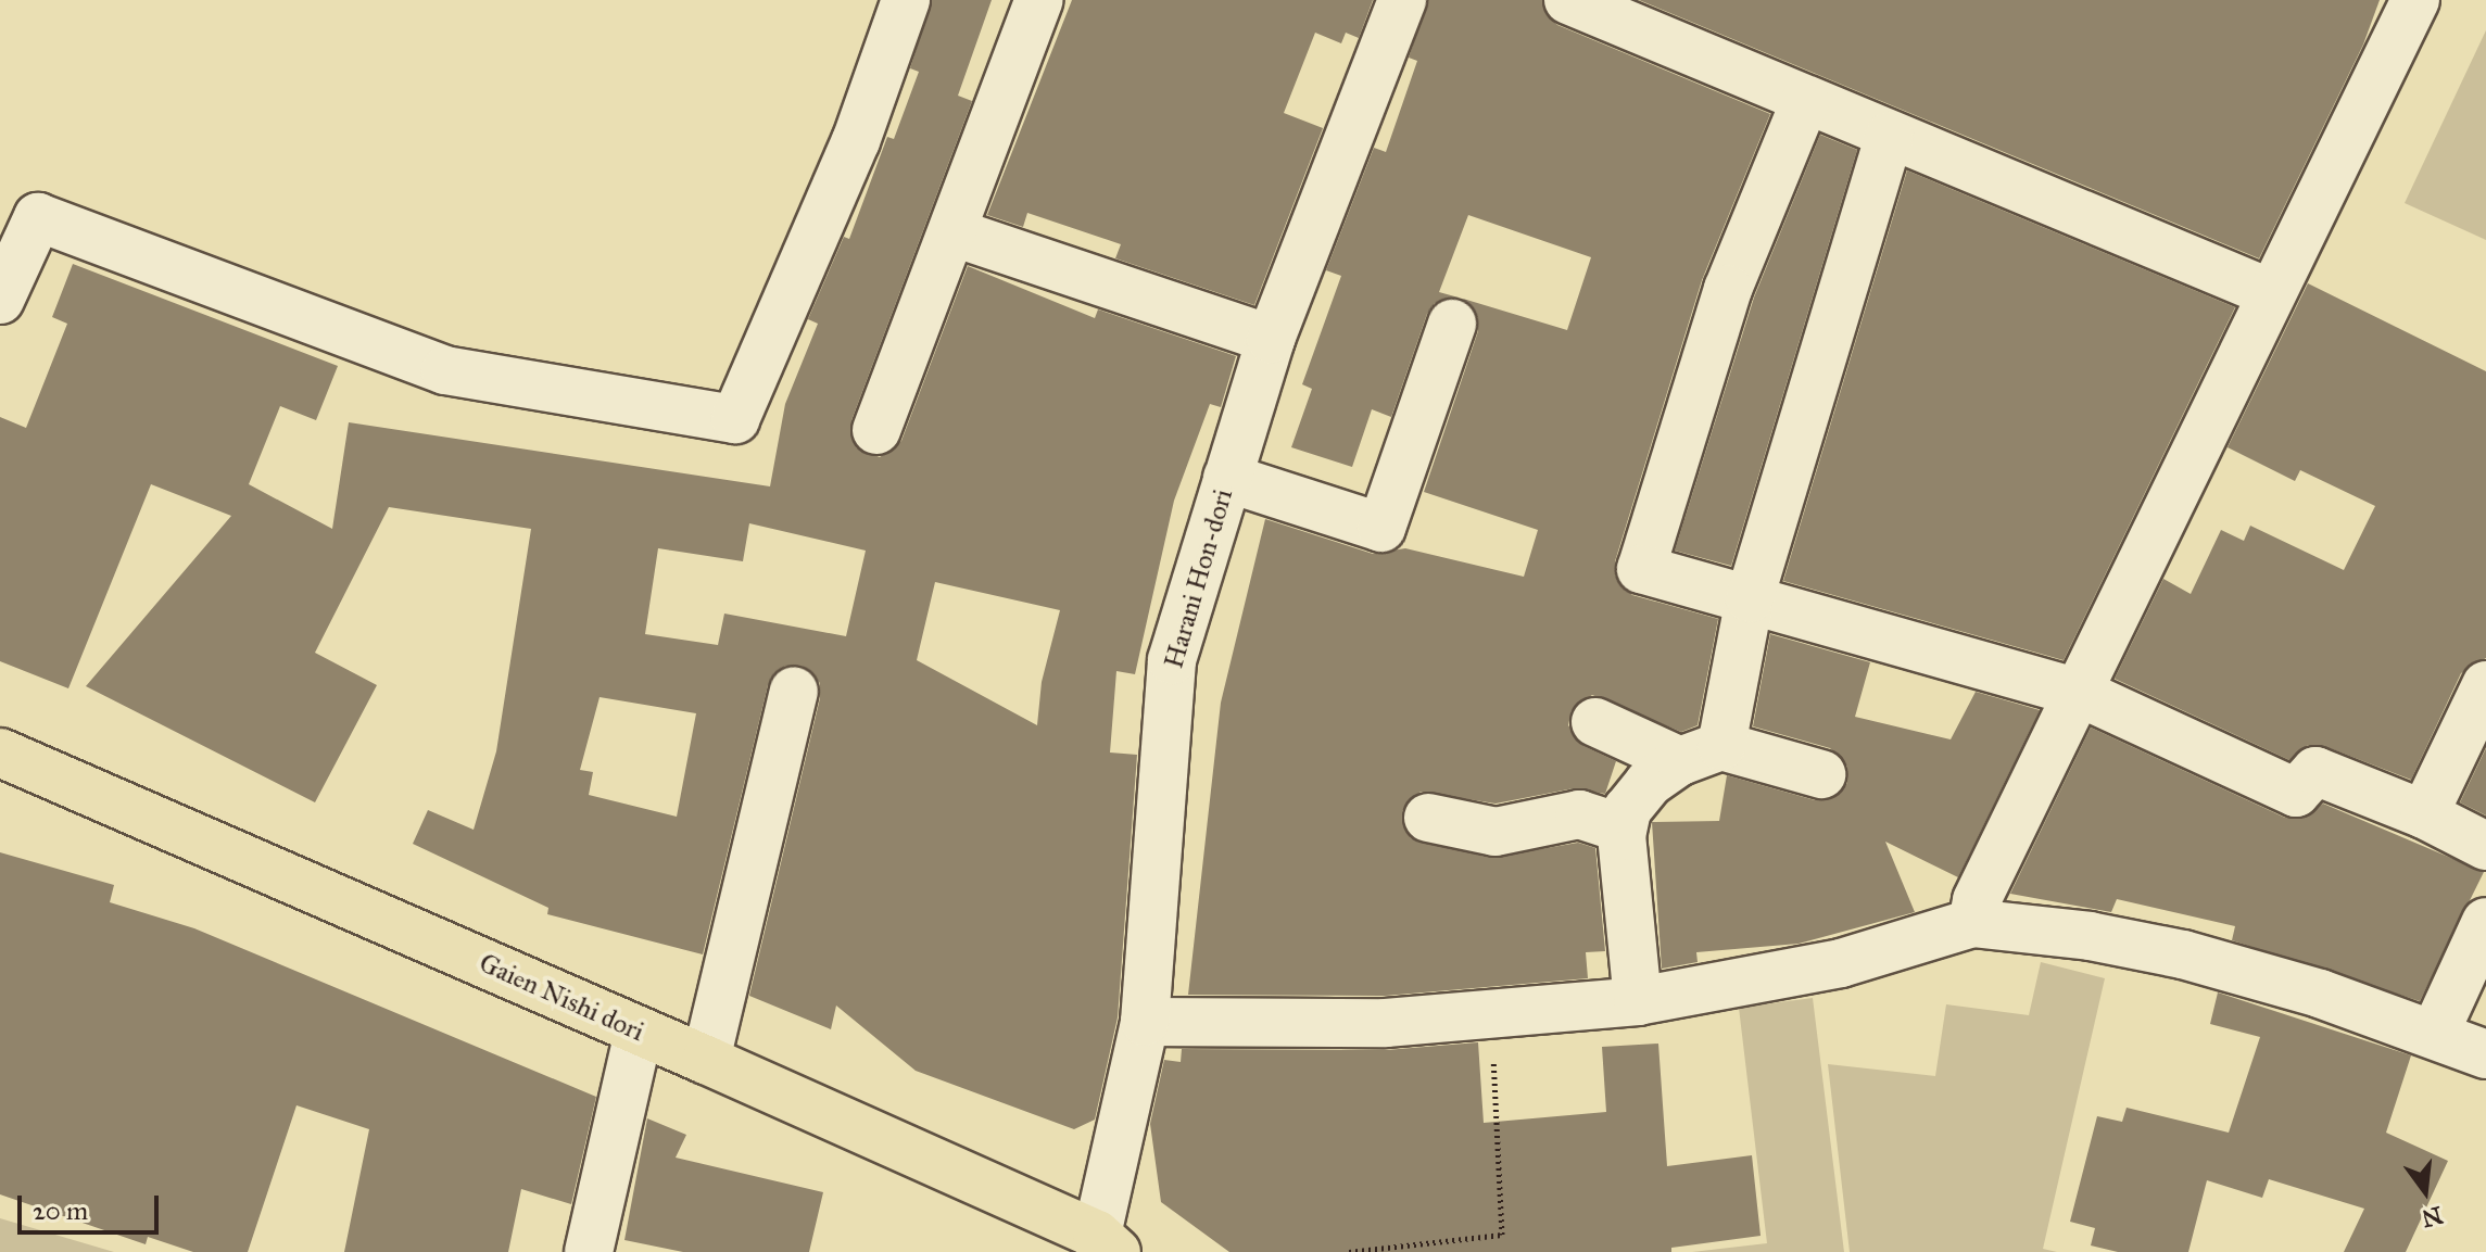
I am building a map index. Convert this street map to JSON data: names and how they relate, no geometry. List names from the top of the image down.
{
  "streets": {
    "main road": ["Gaien Nishi dori"],
    "street": ["Harani Hon-dori"]
  },
  "crossings": [
    ["Harani Hon-dori", "Gaien Nishi dori"]
  ],
  "scale_bar": "20 m",
  "north": "bottom"
}
